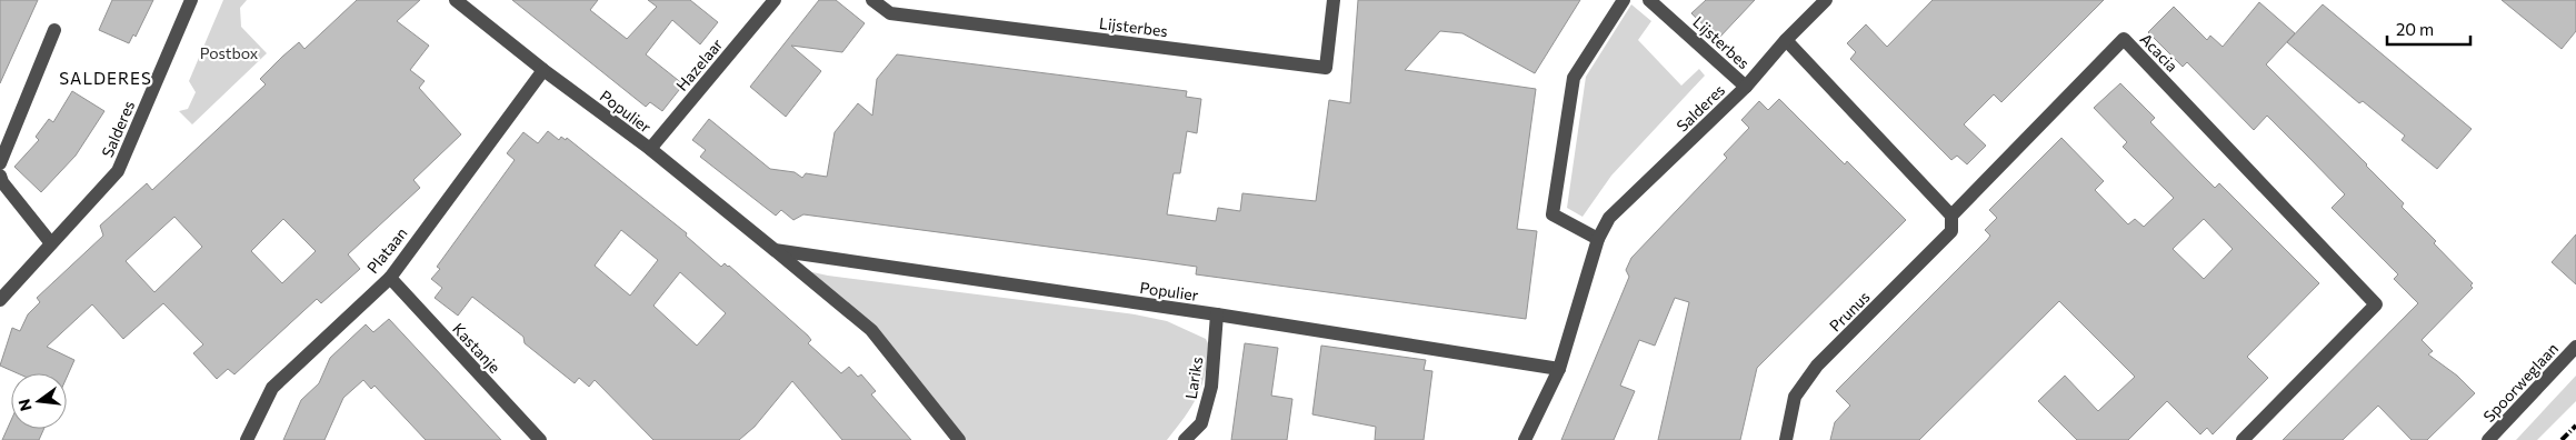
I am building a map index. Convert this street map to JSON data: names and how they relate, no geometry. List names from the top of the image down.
{
  "streets": {
    "street": [
      "Lijsterbes",
      "Acacia",
      "Hazelaar",
      "Salderes",
      "Populier",
      "Plataan",
      "Prunus",
      "Kastanje",
      "Lariks",
      "Spoorweglaan"
    ]
  },
  "crossings": [
    ["Lijsterbes", "Salderes"],
    ["Acacia", "Prunus"],
    ["Hazelaar", "Populier"],
    ["Salderes", "Populier"],
    ["Populier", "Plataan"],
    ["Populier", "Lariks"],
    ["Plataan", "Kastanje"]
  ],
  "districts": ["SALDERES"],
  "parks": ["Postbox"],
  "scale_bar": "20 m",
  "north": "left"
}
